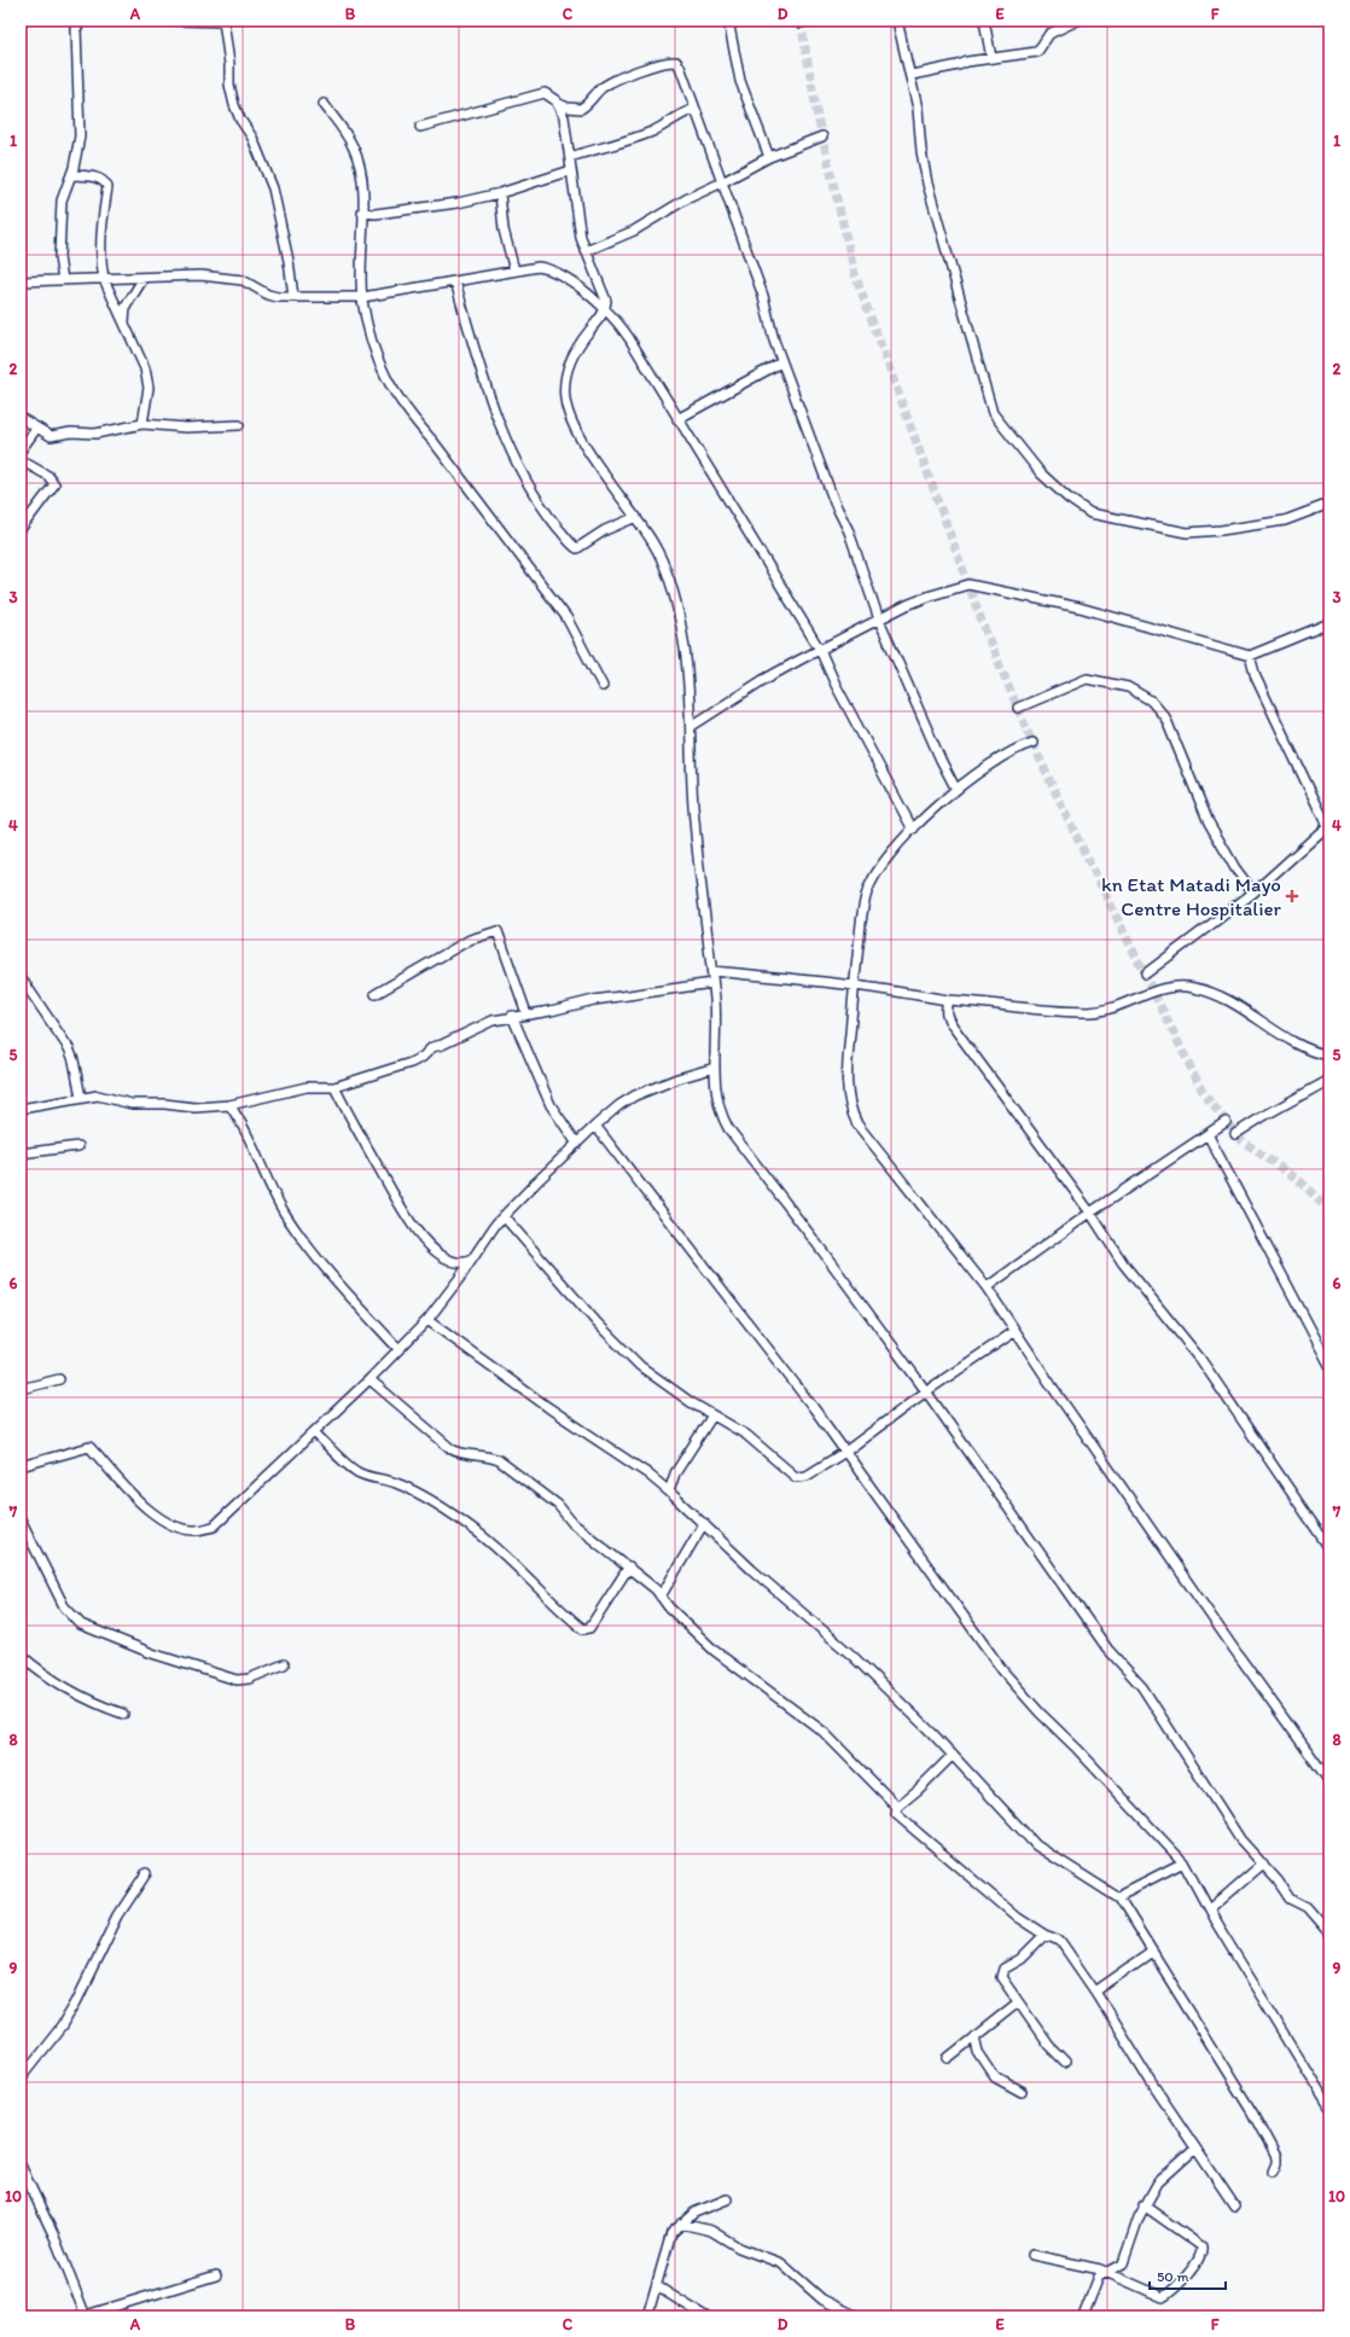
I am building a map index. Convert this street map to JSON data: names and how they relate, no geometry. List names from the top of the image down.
{
  "places": {
    "health": ["kn Etat Matadi Mayo Centre Hospitalier"]
  },
  "scale_bar": "50 m",
  "grid": {
    "columns": [
      "A",
      "B",
      "C",
      "D",
      "E",
      "F"
    ],
    "rows": [
      "1",
      "2",
      "3",
      "4",
      "5",
      "6",
      "7",
      "8",
      "9",
      "10"
    ]
  }
}
